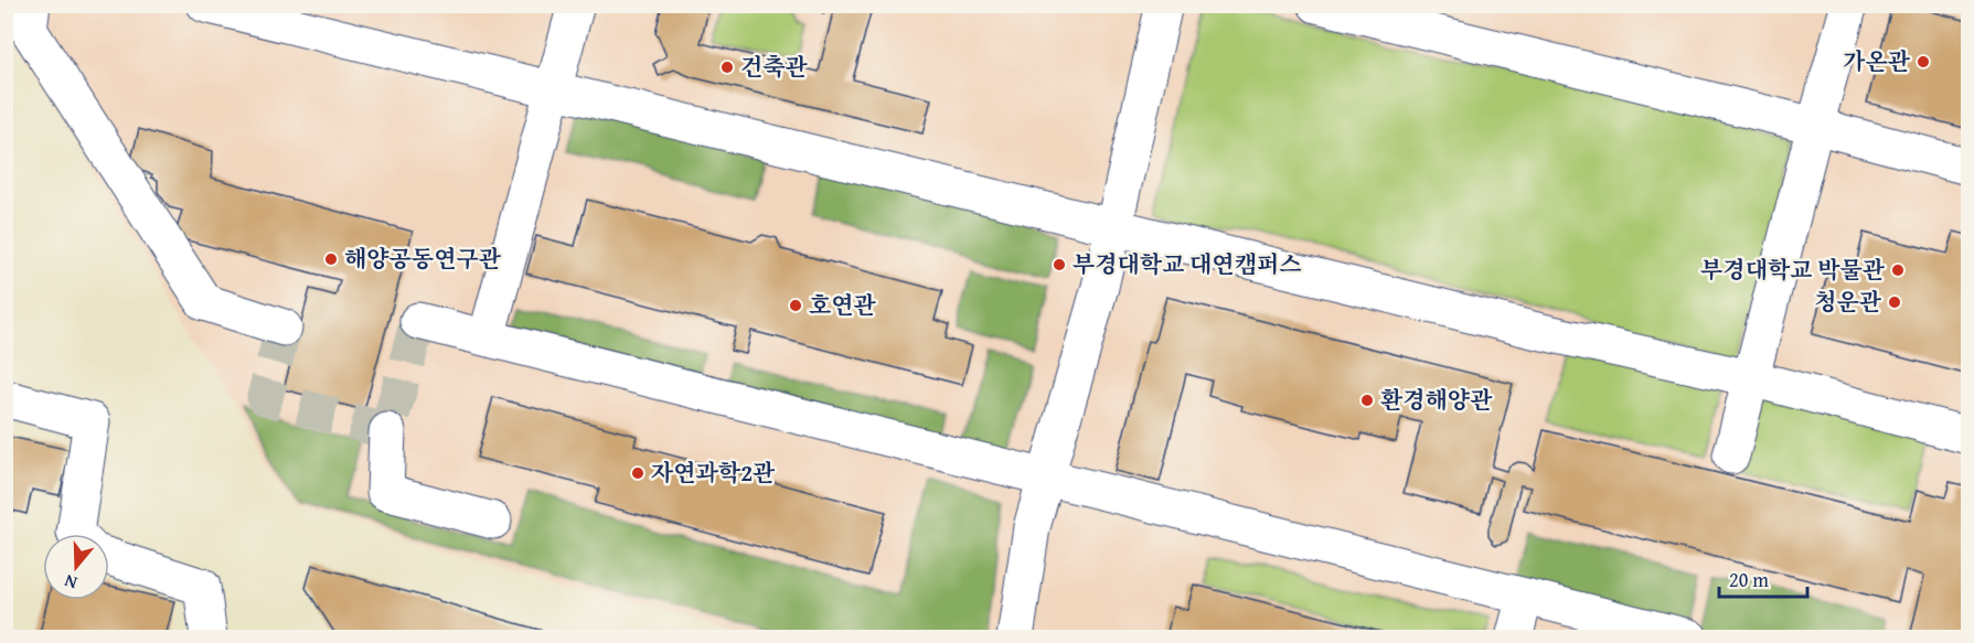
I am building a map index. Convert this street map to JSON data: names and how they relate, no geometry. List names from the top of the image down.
{
  "places": [
    "가온관",
    "건축관",
    "해양공동연구관",
    "부경대학교 대연캠퍼스",
    "부경대학교 박물관",
    "청운관",
    "호연관",
    "환경해양관",
    "자연과학2관"
  ],
  "scale_bar": "20 m",
  "north": "bottom"
}
